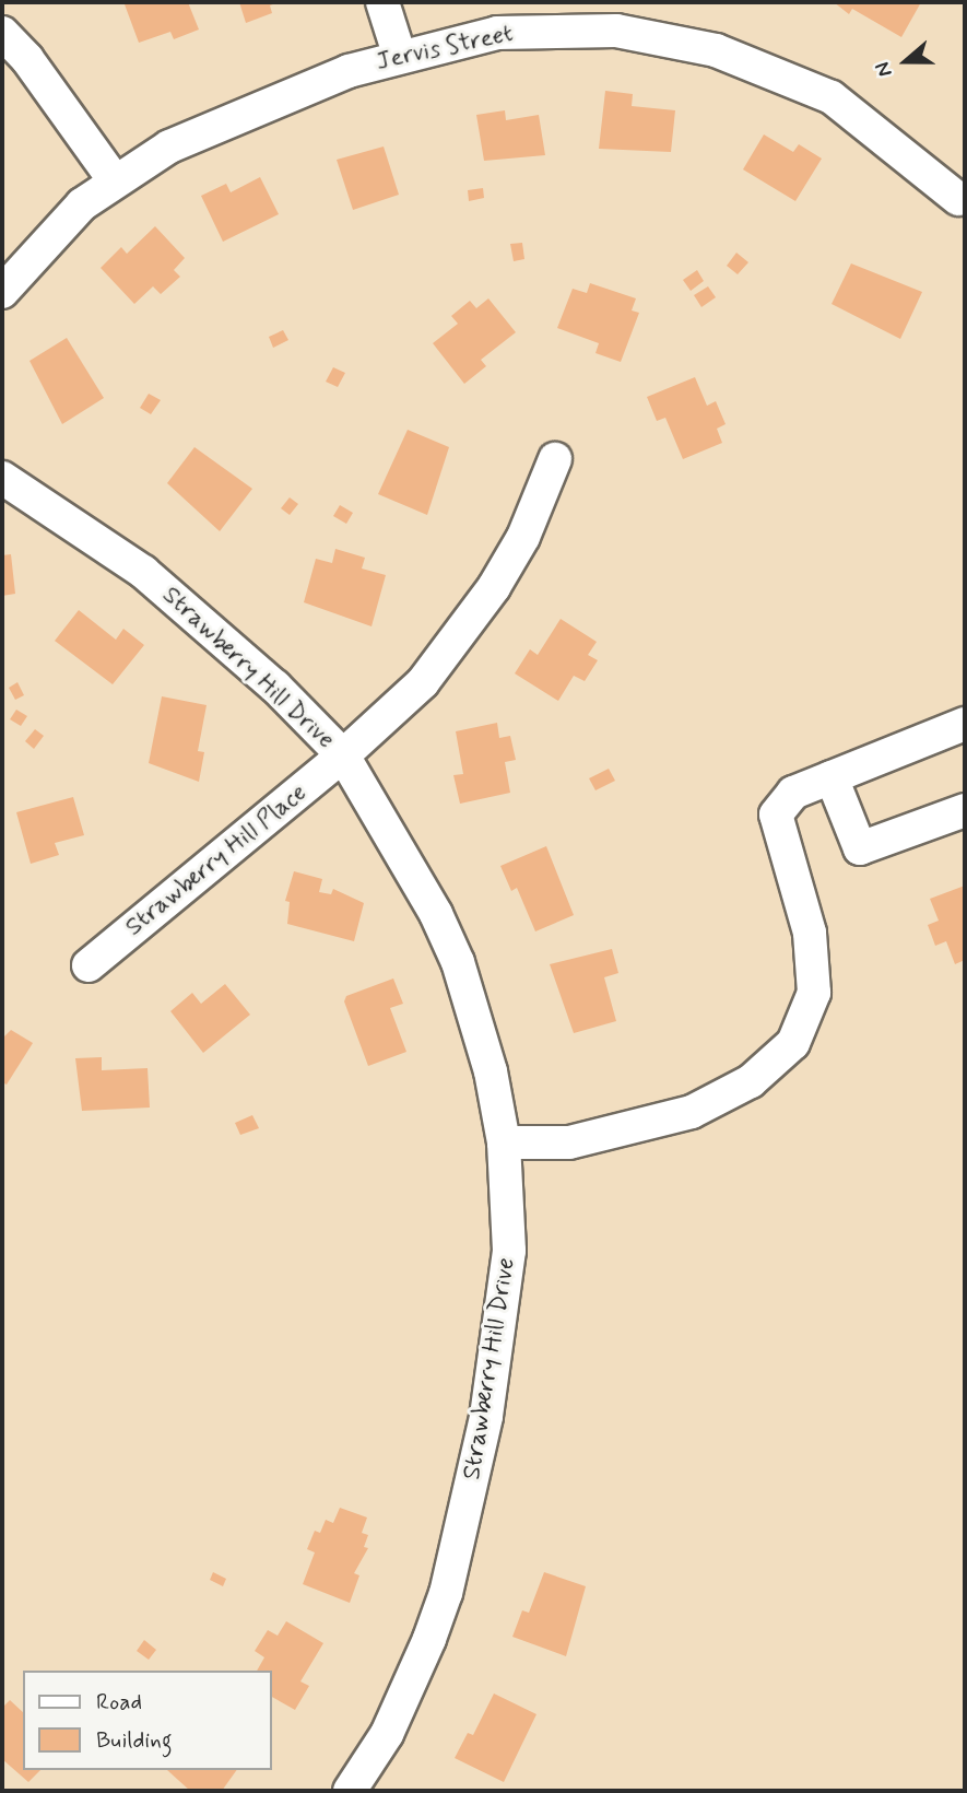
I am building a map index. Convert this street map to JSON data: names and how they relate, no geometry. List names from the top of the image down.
{
  "streets": {
    "street": ["Jervis Street", "Strawberry Hill Drive", "Strawberry Hill Place"]
  },
  "crossings": [
    ["Strawberry Hill Drive", "Strawberry Hill Place"]
  ],
  "legend": ["Road", "Building"],
  "north": "left"
}
